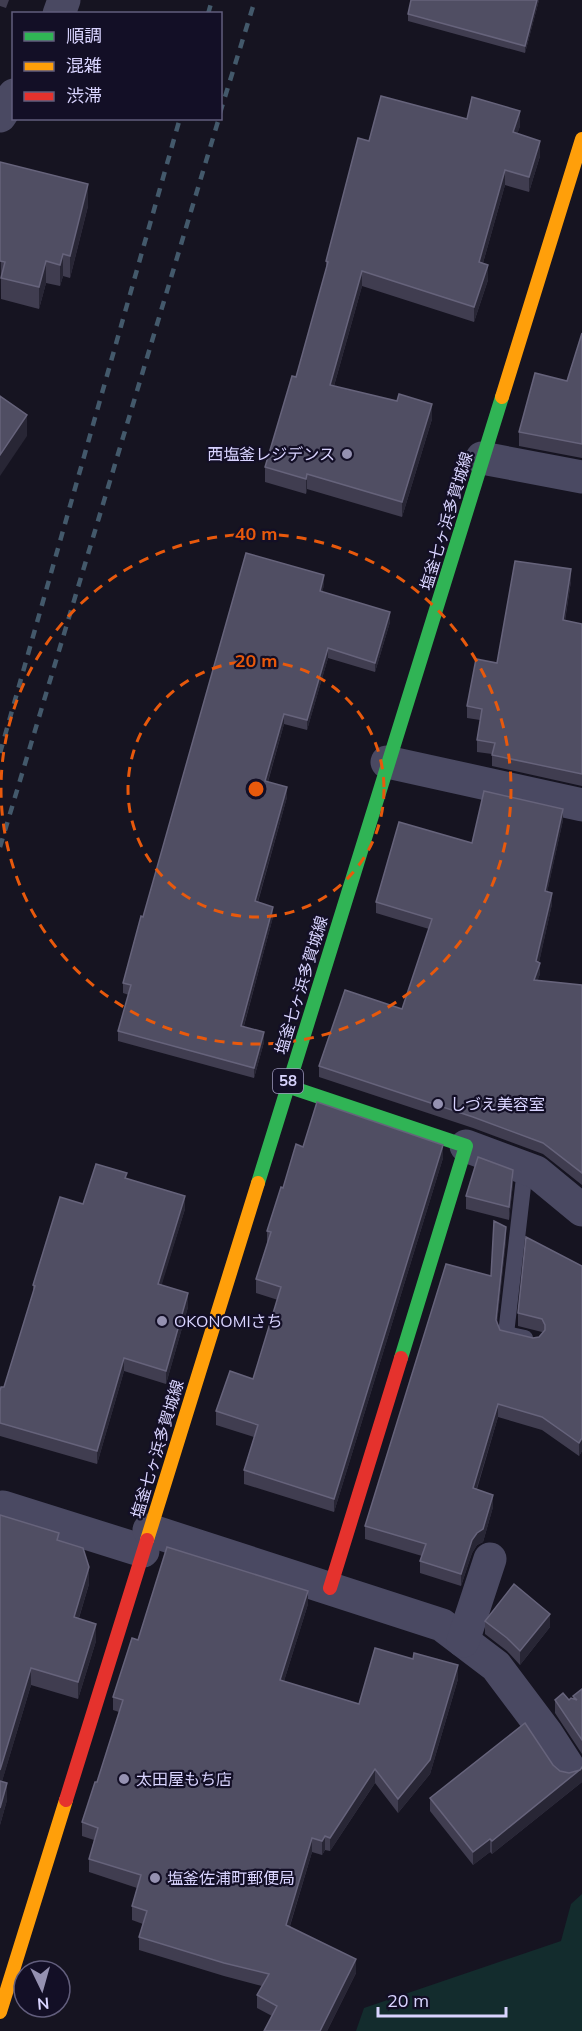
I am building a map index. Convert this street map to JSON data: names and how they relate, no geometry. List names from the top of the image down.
{
  "streets": {
    "main road": ["塩釜七ヶ浜多賀城線", "58"]
  },
  "places": [
    "西塩釜レジデンス",
    "しづえ美容室",
    "OKONOMIさち",
    "太田屋もち店",
    "塩釜佐浦町郵便局"
  ],
  "legend": ["順調", "混雑", "渋滞"],
  "scale_bar": "20 m",
  "north": "bottom",
  "rings": ["40 m", "20 m"]
}
